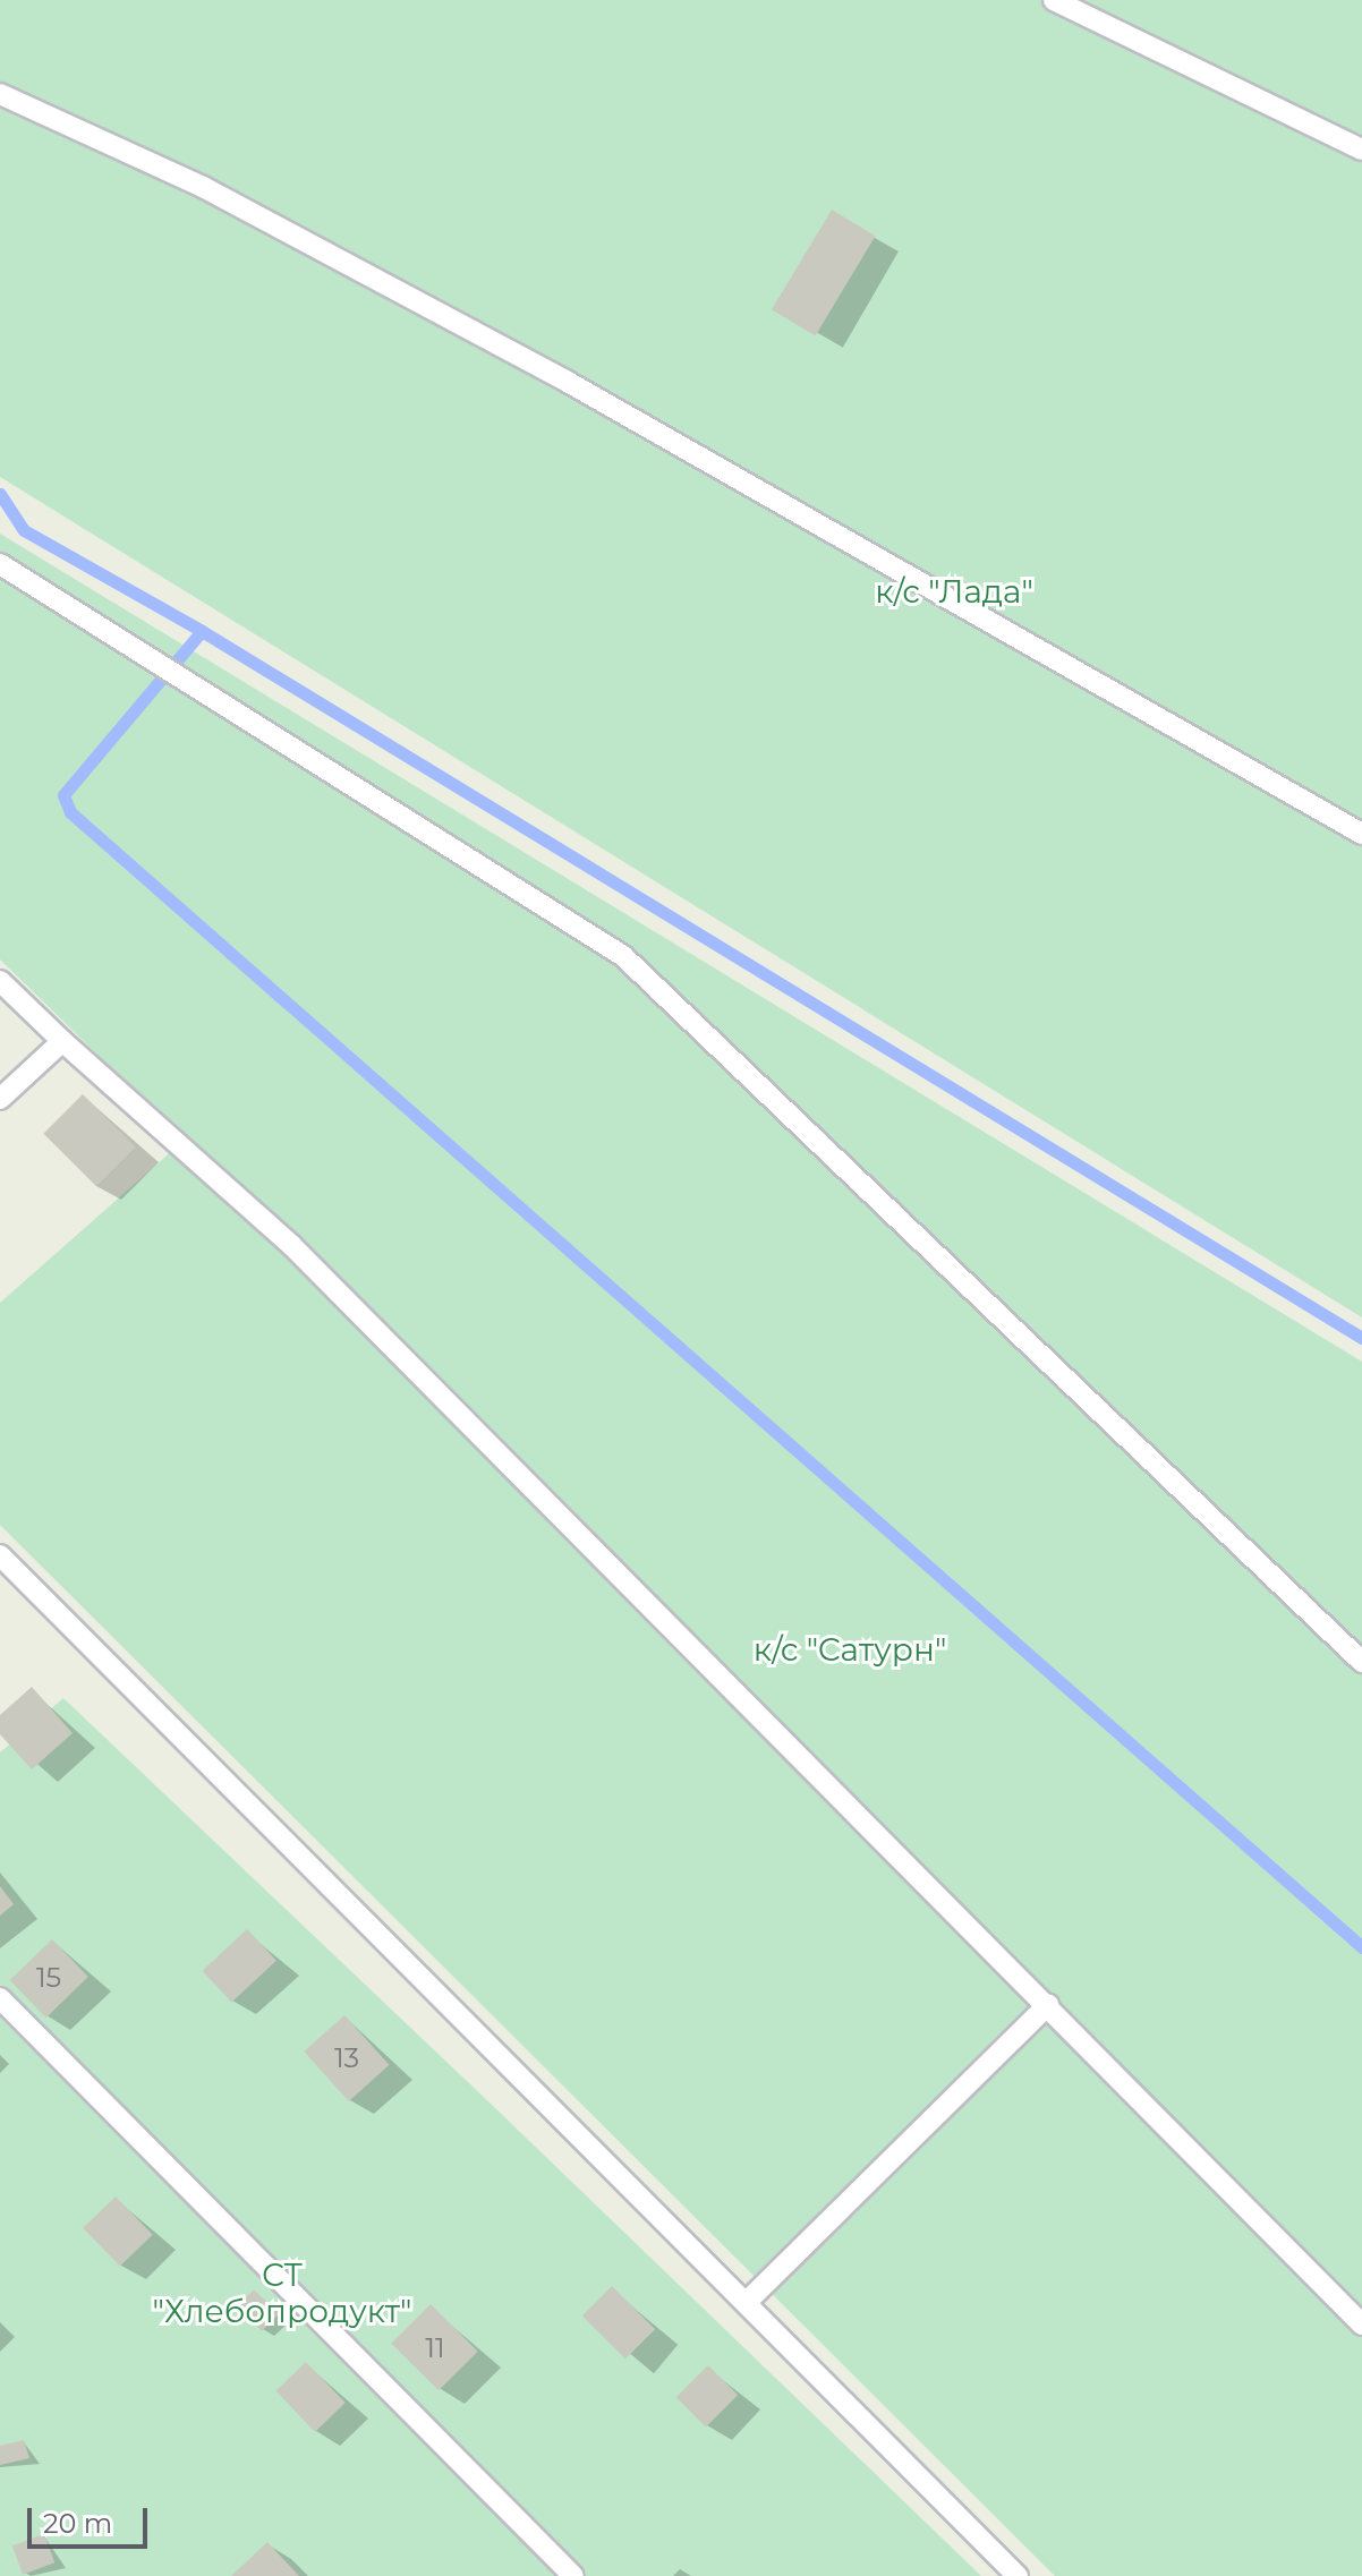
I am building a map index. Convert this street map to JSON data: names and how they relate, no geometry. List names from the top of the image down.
{
  "parks": ["к/с \"Лада\"", "к/с \"Сатурн\"", "СТ \"Хлебопродукт\""],
  "house_numbers": ["15", "13", "11"],
  "scale_bar": "20 m"
}
